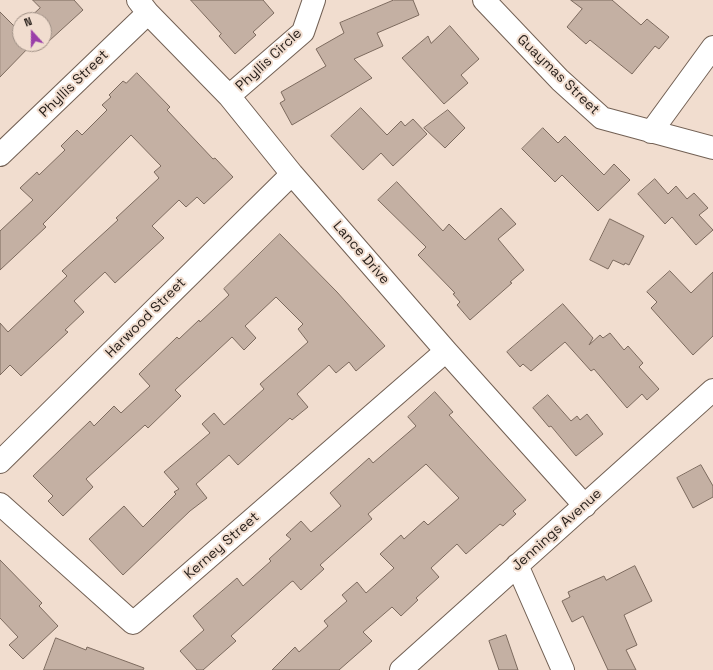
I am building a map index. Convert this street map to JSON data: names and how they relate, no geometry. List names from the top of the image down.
{
  "streets": {
    "street": [
      "Phyllis Circle",
      "Guaymas Street",
      "Phyllis Street",
      "Lance Drive",
      "Harwood Street",
      "Jennings Avenue",
      "Kerney Street"
    ]
  },
  "crossings": [
    ["Phyllis Circle", "Lance Drive"],
    ["Phyllis Street", "Lance Drive"],
    ["Lance Drive", "Harwood Street"],
    ["Lance Drive", "Jennings Avenue"],
    ["Lance Drive", "Kerney Street"]
  ],
  "north": "top"
}
